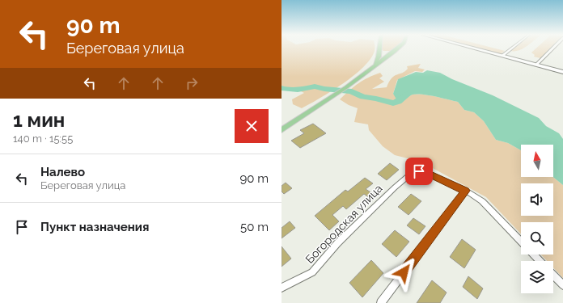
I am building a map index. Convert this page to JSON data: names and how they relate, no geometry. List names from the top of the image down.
{
  "streets": {
    "street": ["Богородская улица"]
  },
  "north": "top",
  "page": {
    "turn": ["90 m", "Береговая улица"],
    "heading": ["1 мин", "140 m · 15:55"],
    "list": [
      {
        "name": "Налево",
        "note": "Береговая улица",
        "value": "90 m"
      },
      {
        "name": "Пункт назначения",
        "value": "50 m"
      }
    ]
  }
}
